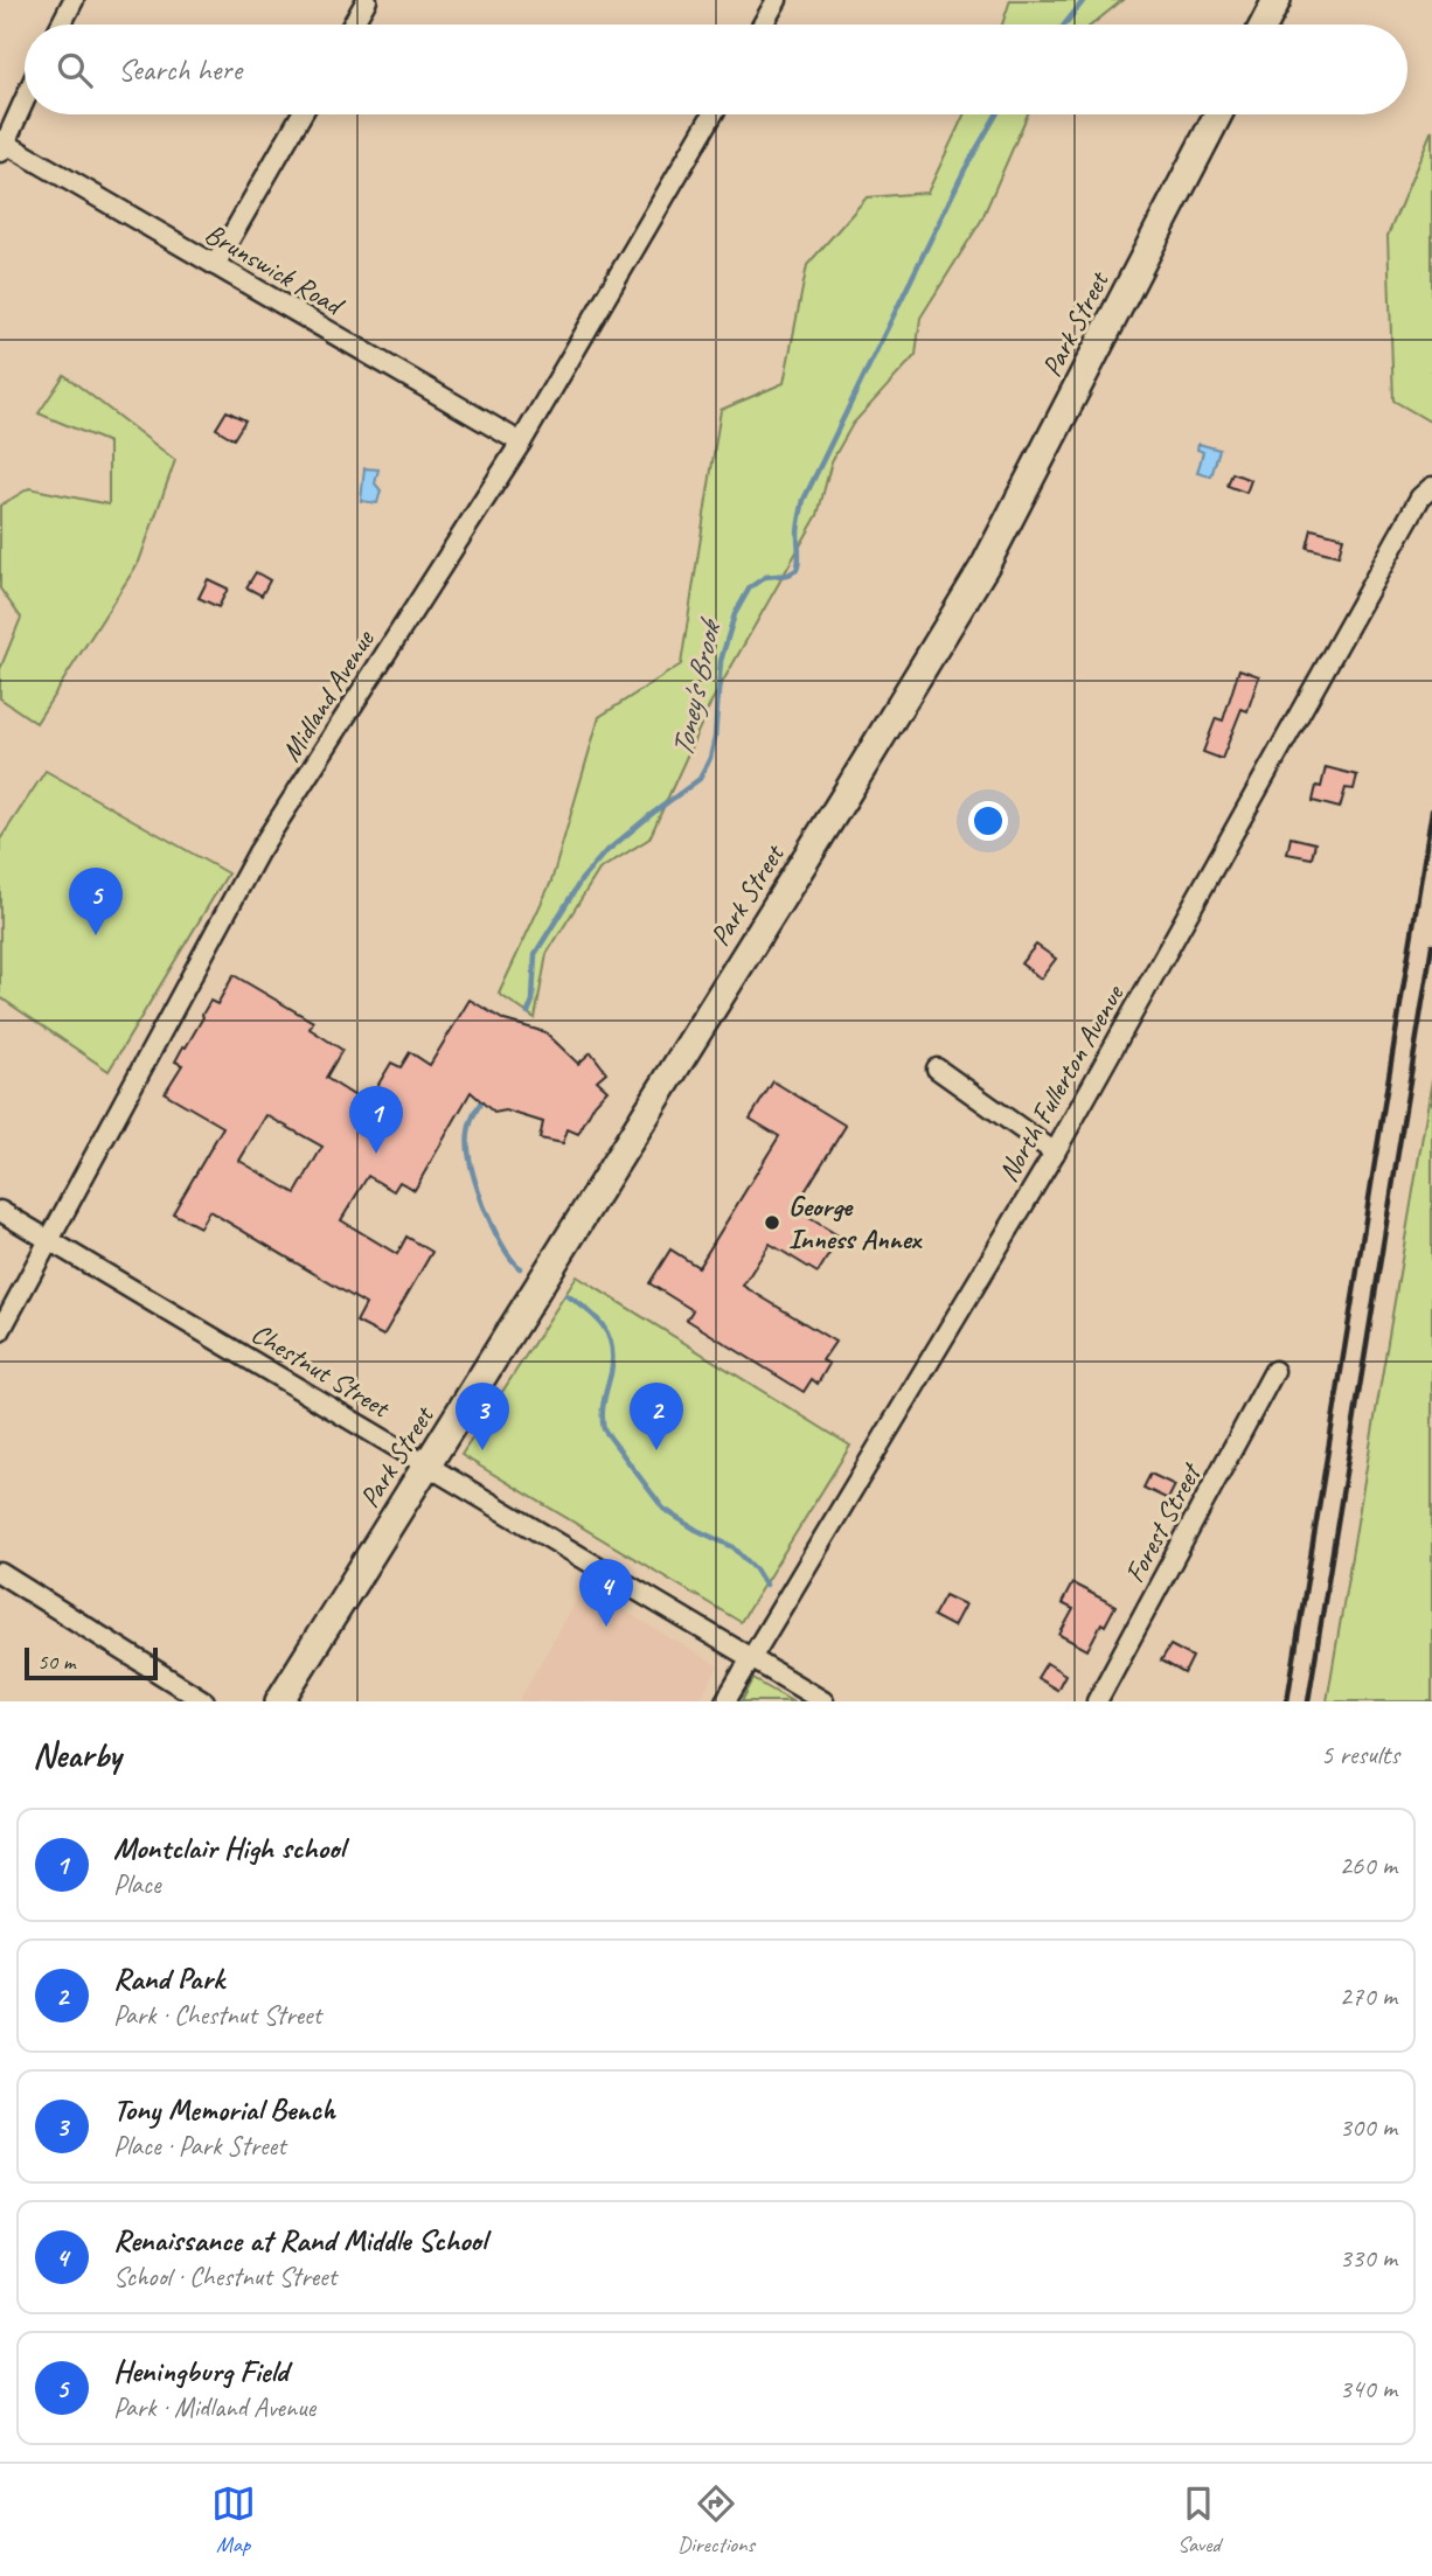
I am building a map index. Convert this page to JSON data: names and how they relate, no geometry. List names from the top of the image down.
{
  "streets": {
    "street": [
      "Brunswick Road",
      "Park Street",
      "Midland Avenue",
      "North Fullerton Avenue",
      "Chestnut Street",
      "Forest Street"
    ]
  },
  "crossings": [
    ["Brunswick Road", "Midland Avenue"],
    ["Park Street", "Chestnut Street"],
    ["Midland Avenue", "Chestnut Street"],
    ["North Fullerton Avenue", "Chestnut Street"]
  ],
  "water": ["Toney's Brook"],
  "places": ["George Inness Annex"],
  "scale_bar": "50 m",
  "page": {
    "search": "Search here",
    "pins": [
      "5",
      "1",
      "2",
      "3",
      "4"
    ],
    "scale": "50 m",
    "heading": ["Nearby", "5 results"],
    "list": [
      {
        "mark": "1",
        "name": "Montclair High school",
        "note": "Place",
        "value": "260 m"
      },
      {
        "mark": "2",
        "name": "Rand Park",
        "note": "Park · Chestnut Street",
        "value": "270 m"
      },
      {
        "mark": "3",
        "name": "Tony Memorial Bench",
        "note": "Place · Park Street",
        "value": "300 m"
      },
      {
        "mark": "4",
        "name": "Renaissance at Rand Middle School",
        "note": "School · Chestnut Street",
        "value": "330 m"
      },
      {
        "mark": "5",
        "name": "Heningburg Field",
        "note": "Park · Midland Avenue",
        "value": "340 m"
      }
    ],
    "nav": ["Map", "Directions", "Saved"]
  }
}
